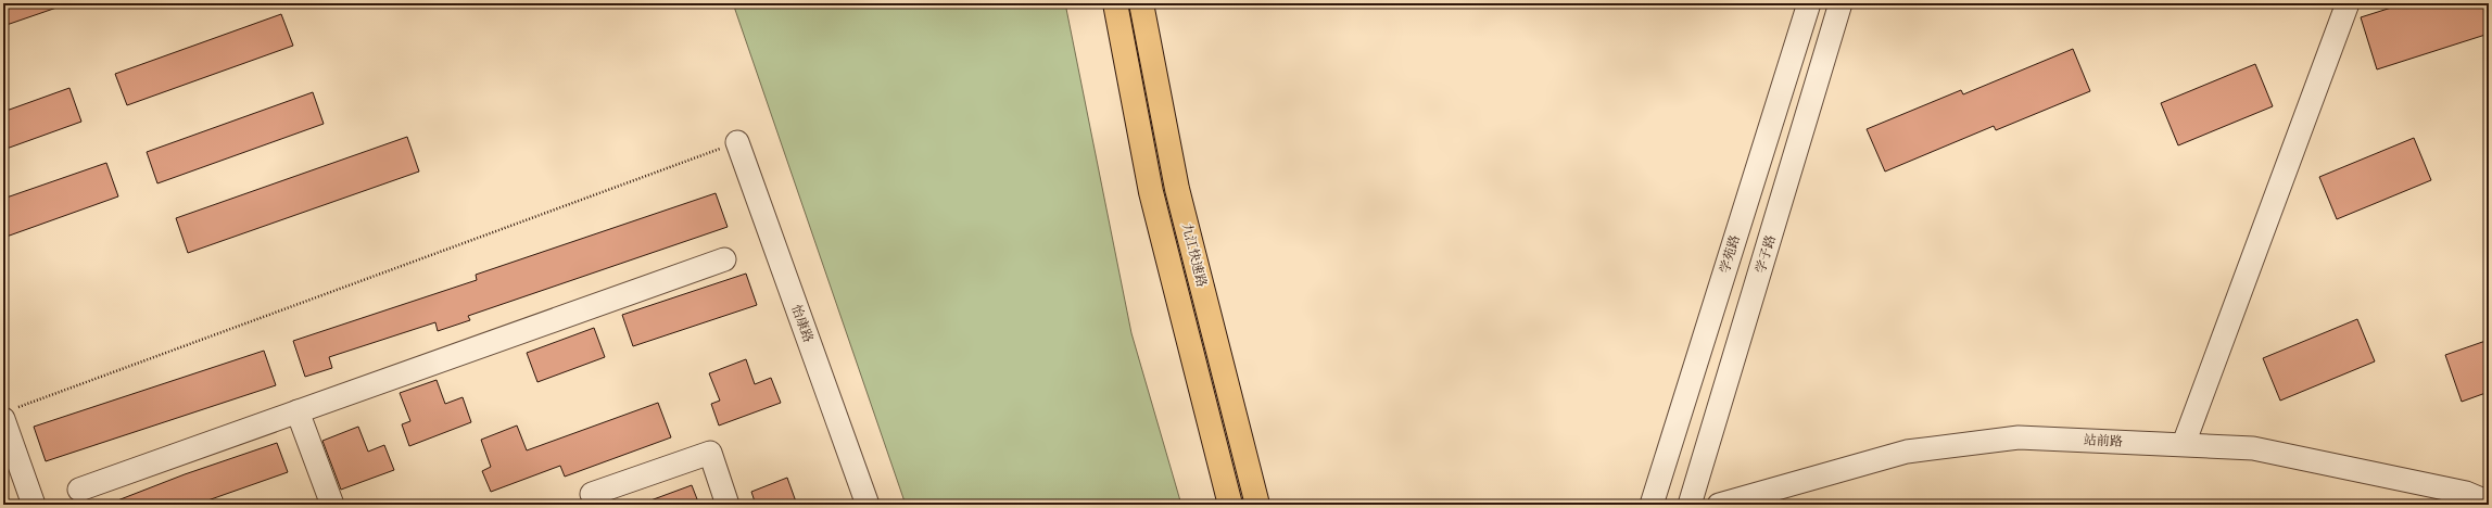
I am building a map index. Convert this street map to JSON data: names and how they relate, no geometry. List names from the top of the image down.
{
  "streets": {
    "highway": ["九江快速路"],
    "street": [
      "学苑路",
      "学子路",
      "怡康路",
      "站前路"
    ]
  }
}
